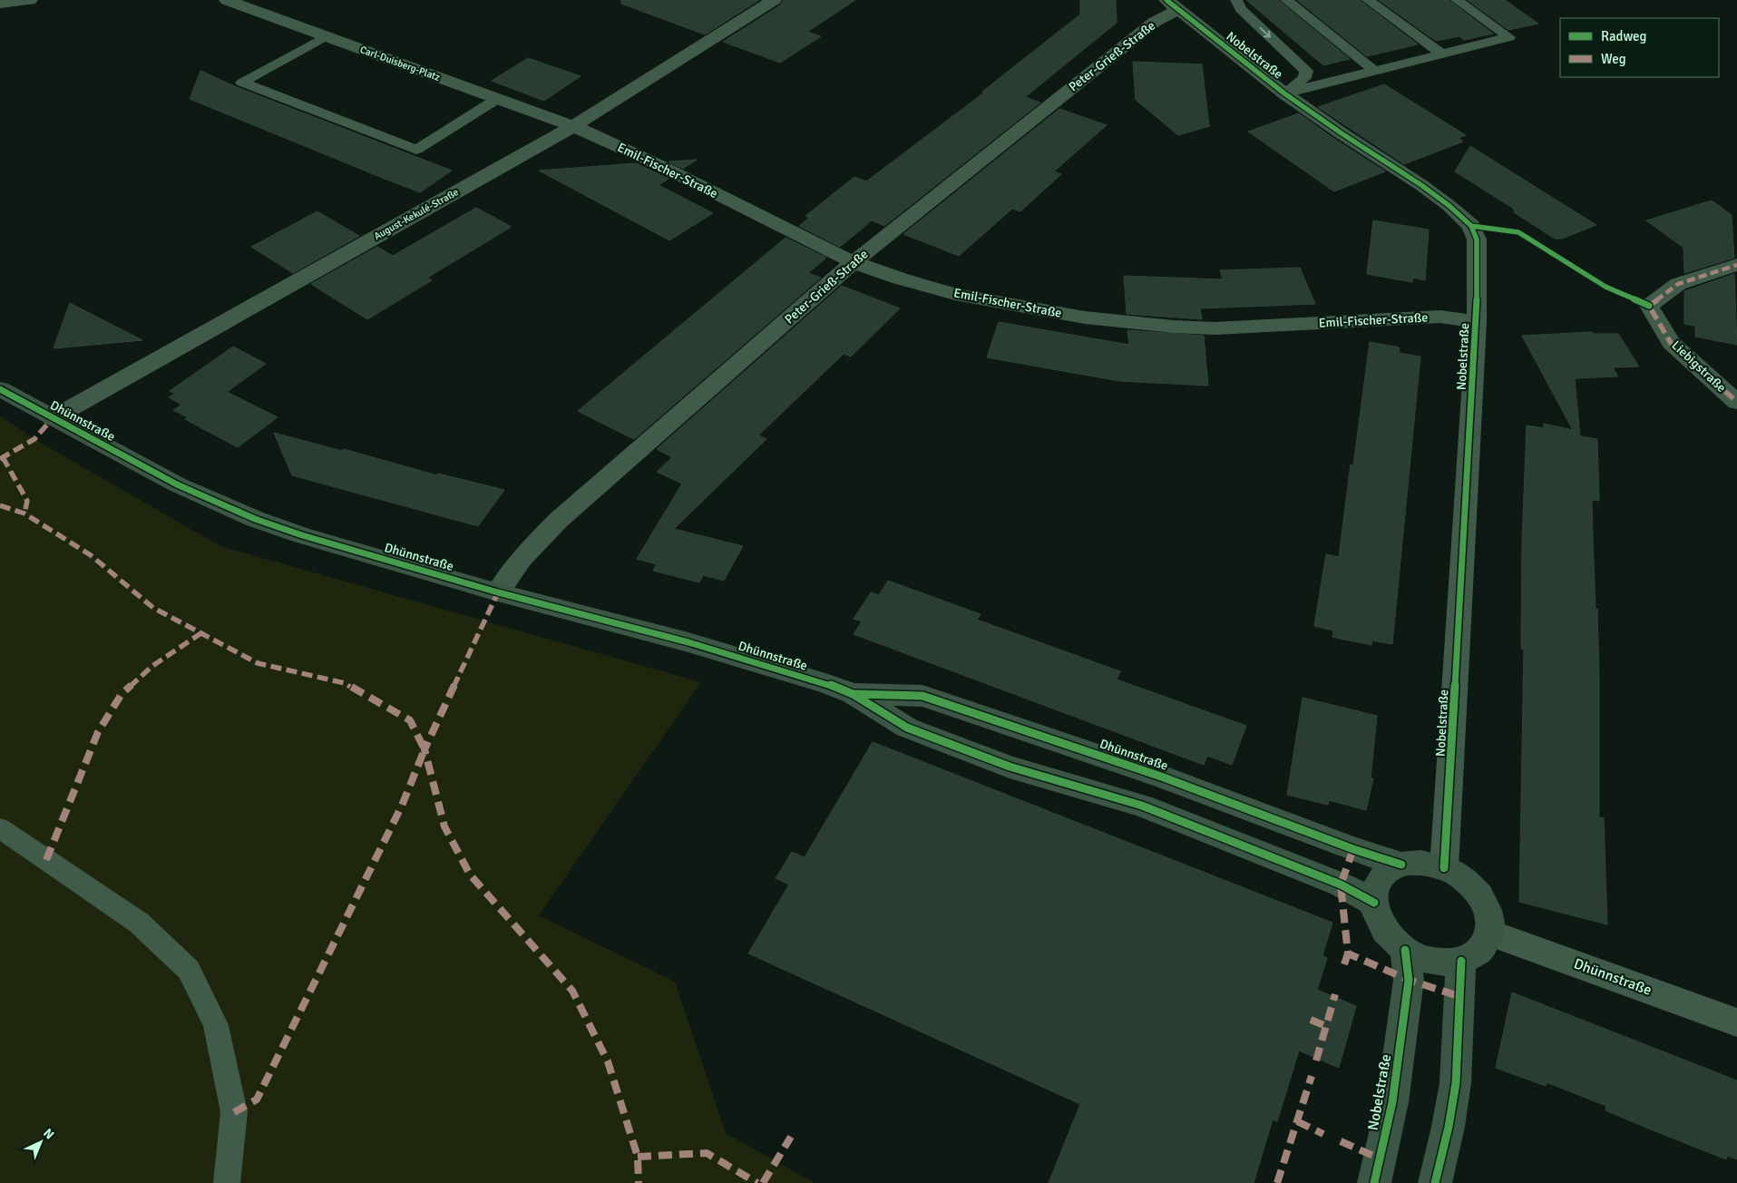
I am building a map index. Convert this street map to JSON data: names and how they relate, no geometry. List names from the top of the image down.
{
  "streets": {
    "main road": ["Nobelstraße", "Dhünnstraße"],
    "street": [
      "Peter-Grieß-Straße",
      "Carl-Duisberg-Platz",
      "Emil-Fischer-Straße",
      "August-Kekulé-Straße",
      "Liebigstraße"
    ]
  },
  "crossings": [
    ["Nobelstraße", "Peter-Grieß-Straße"],
    ["Nobelstraße", "Emil-Fischer-Straße"],
    ["Nobelstraße", "Dhünnstraße"],
    ["Peter-Grieß-Straße", "Emil-Fischer-Straße"],
    ["Peter-Grieß-Straße", "Dhünnstraße"],
    ["Carl-Duisberg-Platz", "Emil-Fischer-Straße"],
    ["Carl-Duisberg-Platz", "August-Kekulé-Straße"],
    ["Emil-Fischer-Straße", "August-Kekulé-Straße"],
    ["August-Kekulé-Straße", "Dhünnstraße"]
  ],
  "legend": ["Radweg", "Weg"],
  "north": "top right"
}
